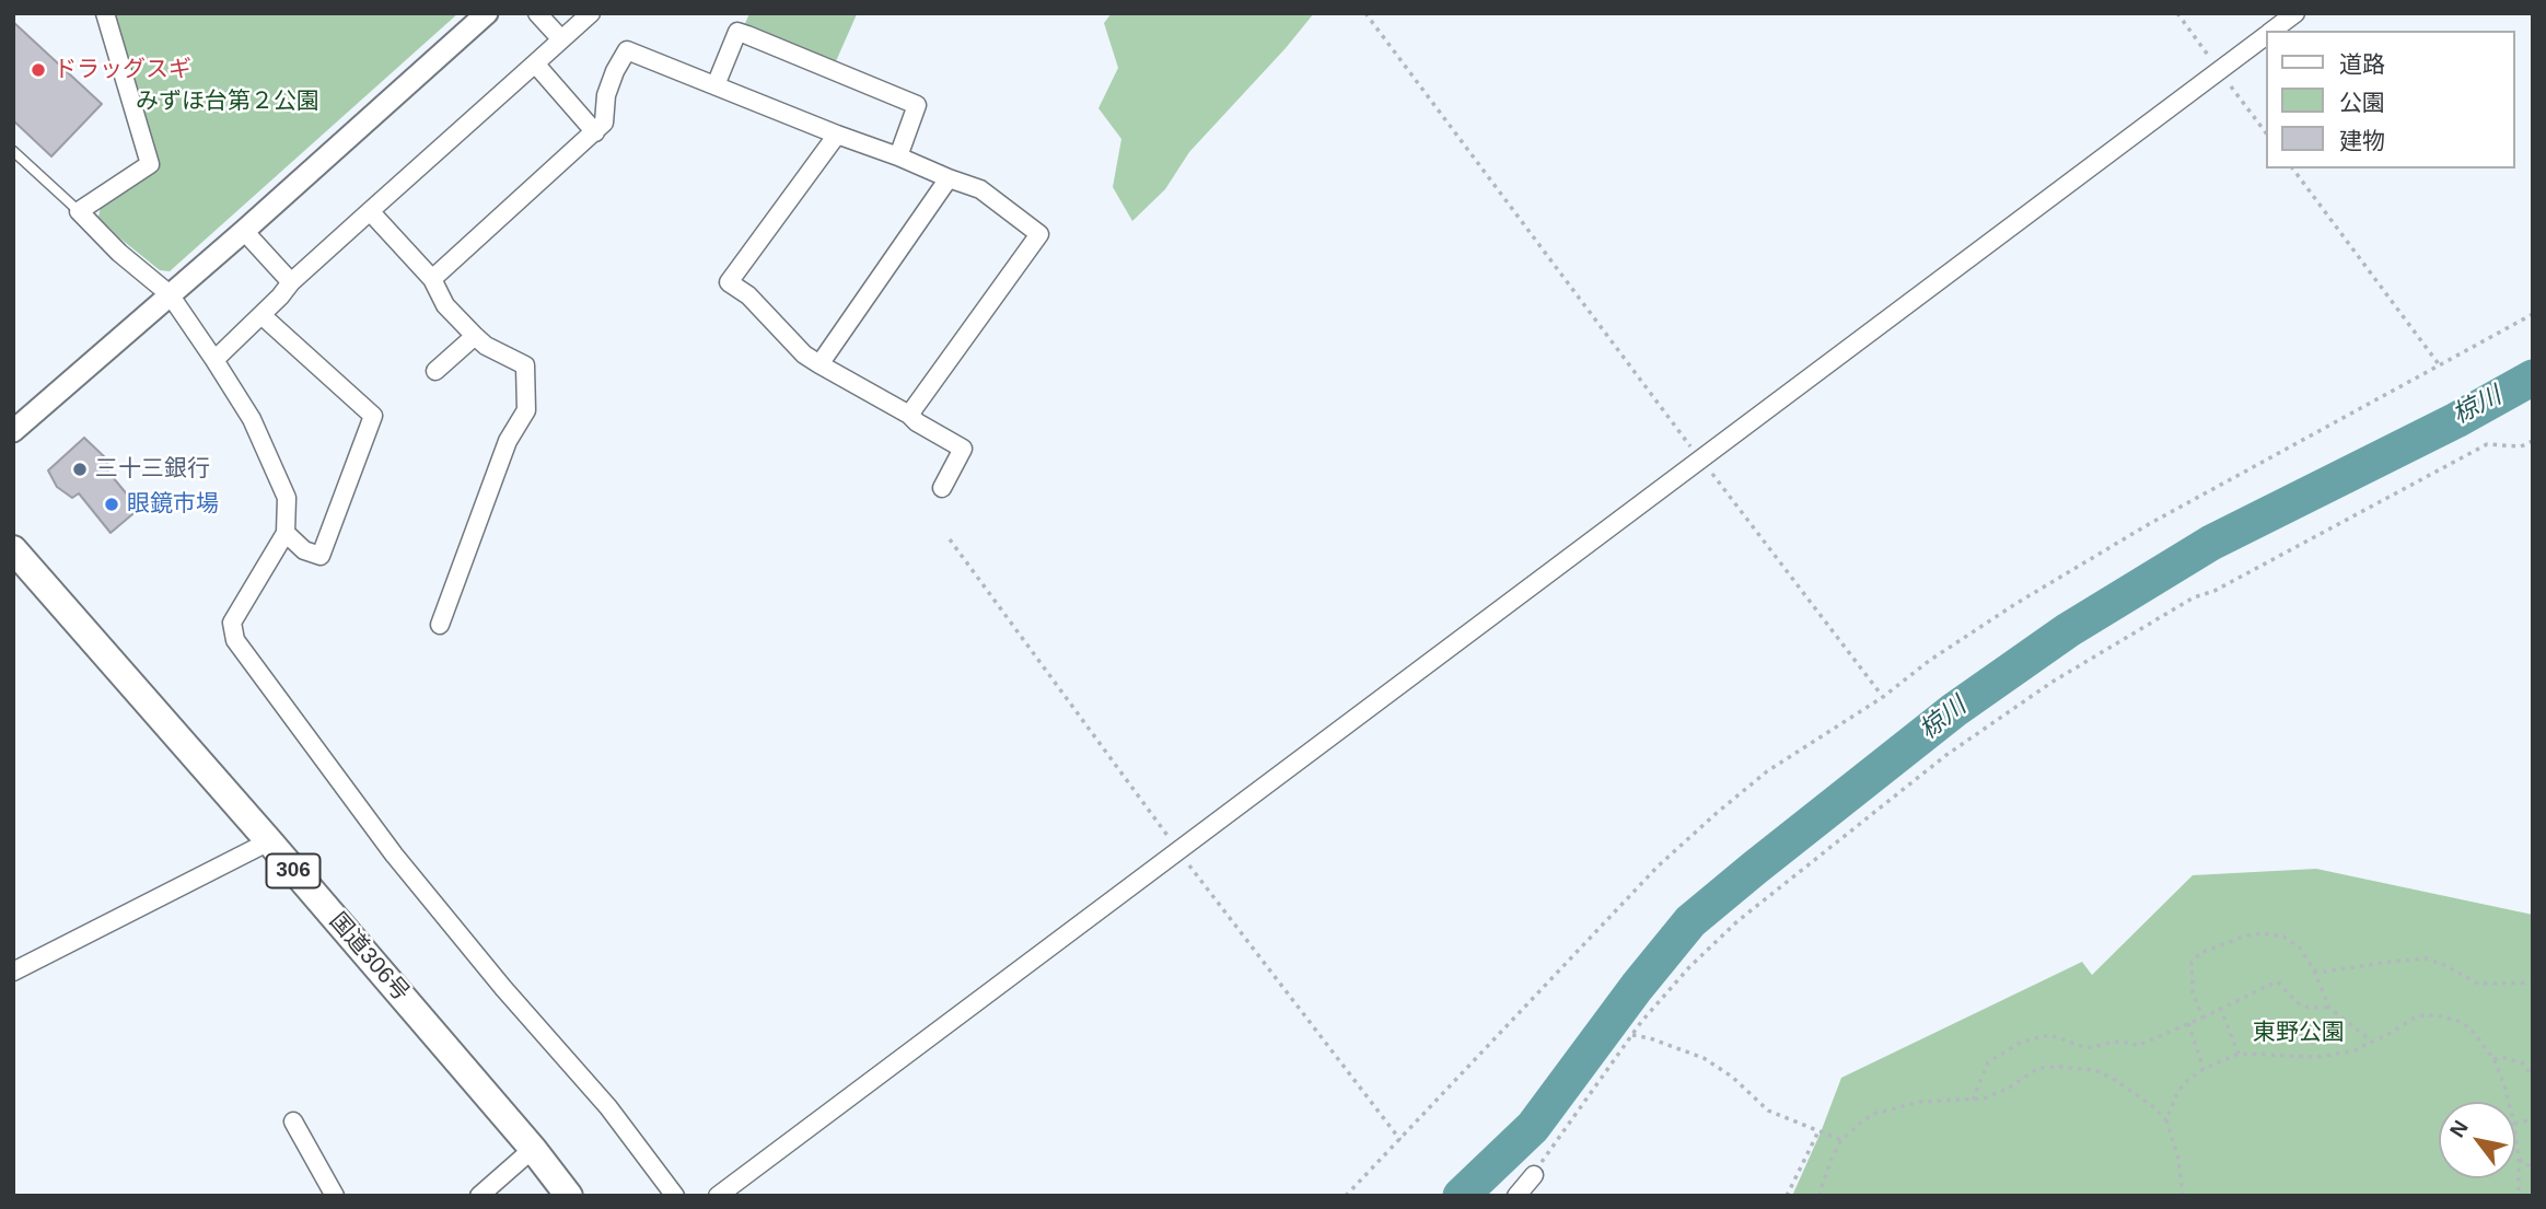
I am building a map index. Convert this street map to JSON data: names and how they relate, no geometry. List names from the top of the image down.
{
  "streets": {
    "highway": ["306", "国道306号"]
  },
  "water": ["椋川"],
  "parks": ["みずほ台第２公園", "東野公園"],
  "places": ["ドラッグスギ", "三十三銀行", "眼鏡市場"],
  "legend": ["道路", "公園", "建物"],
  "north": "top left"
}
